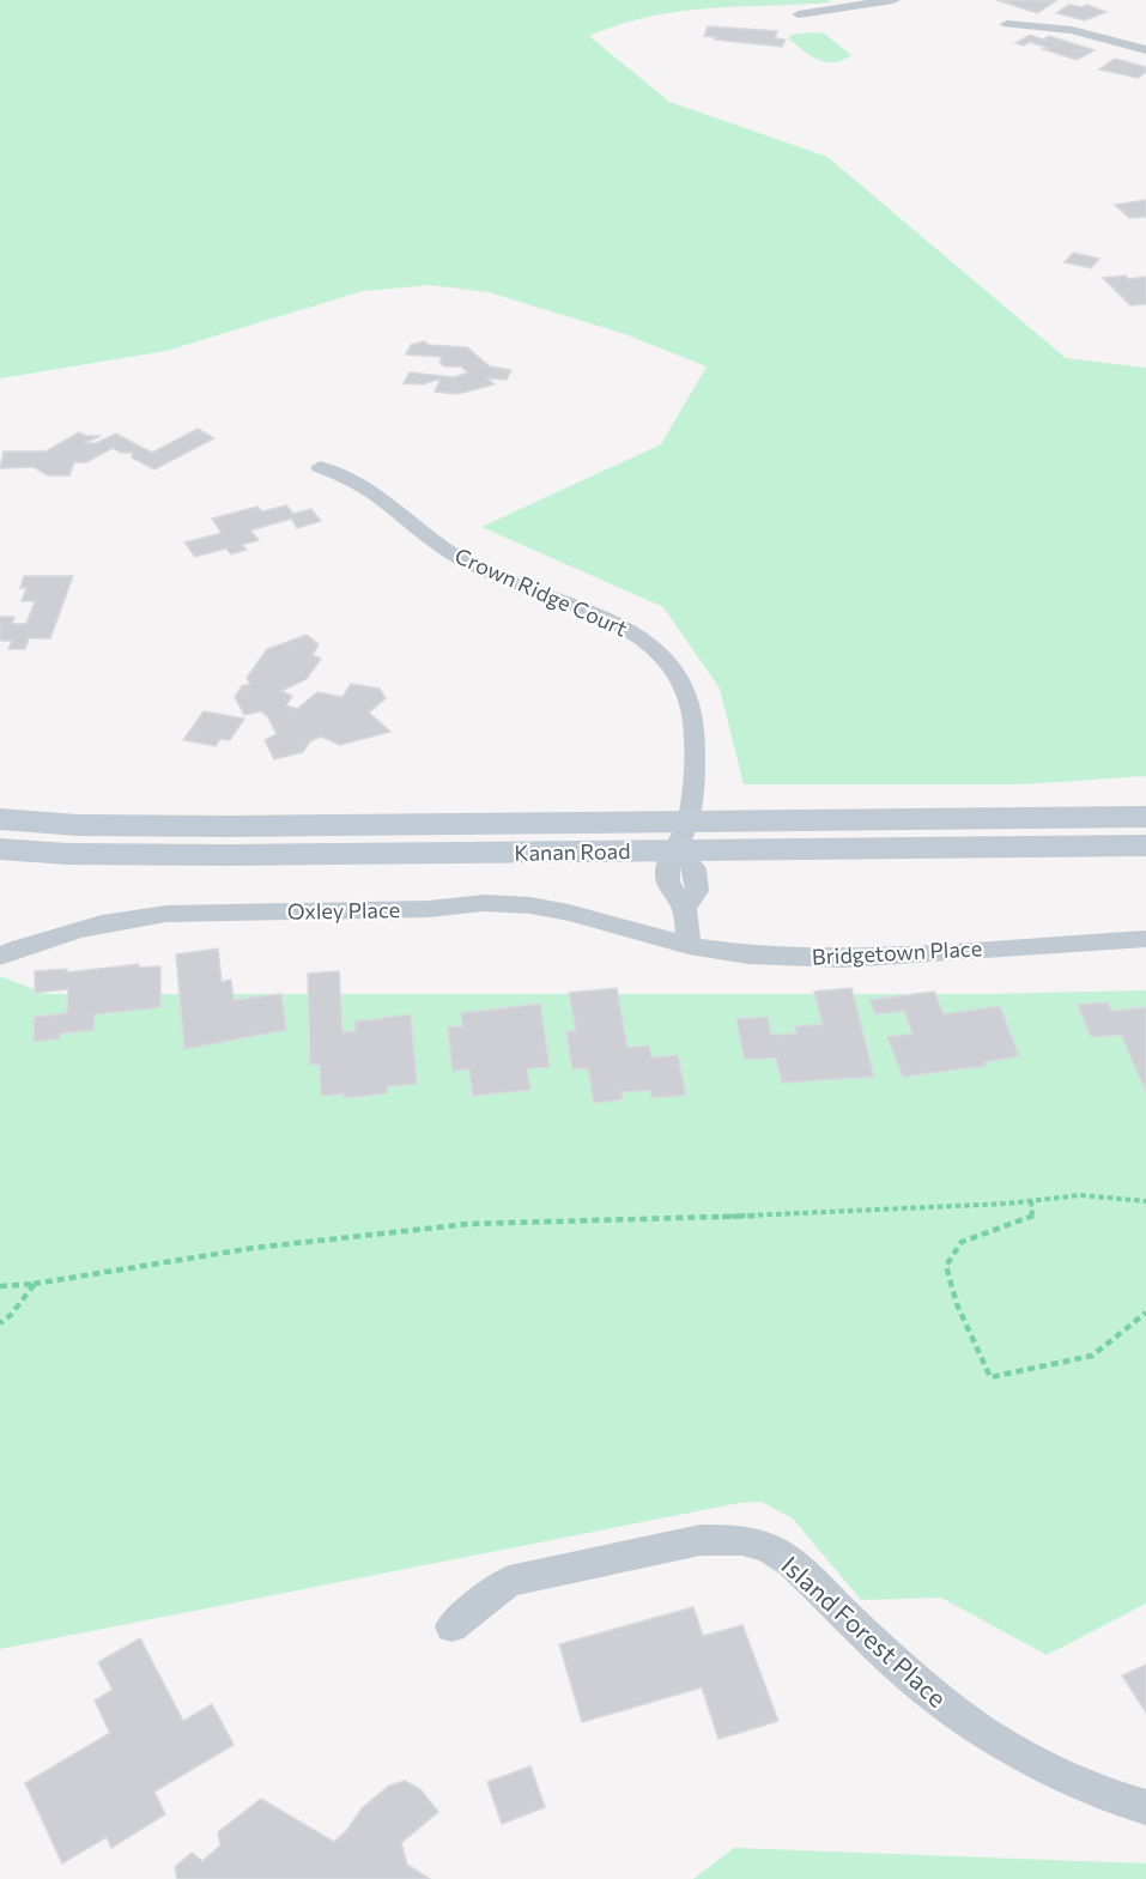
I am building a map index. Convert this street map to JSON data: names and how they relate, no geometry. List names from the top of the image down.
{
  "streets": {
    "main road": ["Kanan Road"],
    "street": [
      "Crown Ridge Court",
      "Oxley Place",
      "Bridgetown Place",
      "Island Forest Place"
    ]
  },
  "crossings": [
    ["Crown Ridge Court", "Kanan Road"],
    ["Oxley Place", "Bridgetown Place"]
  ]
}
